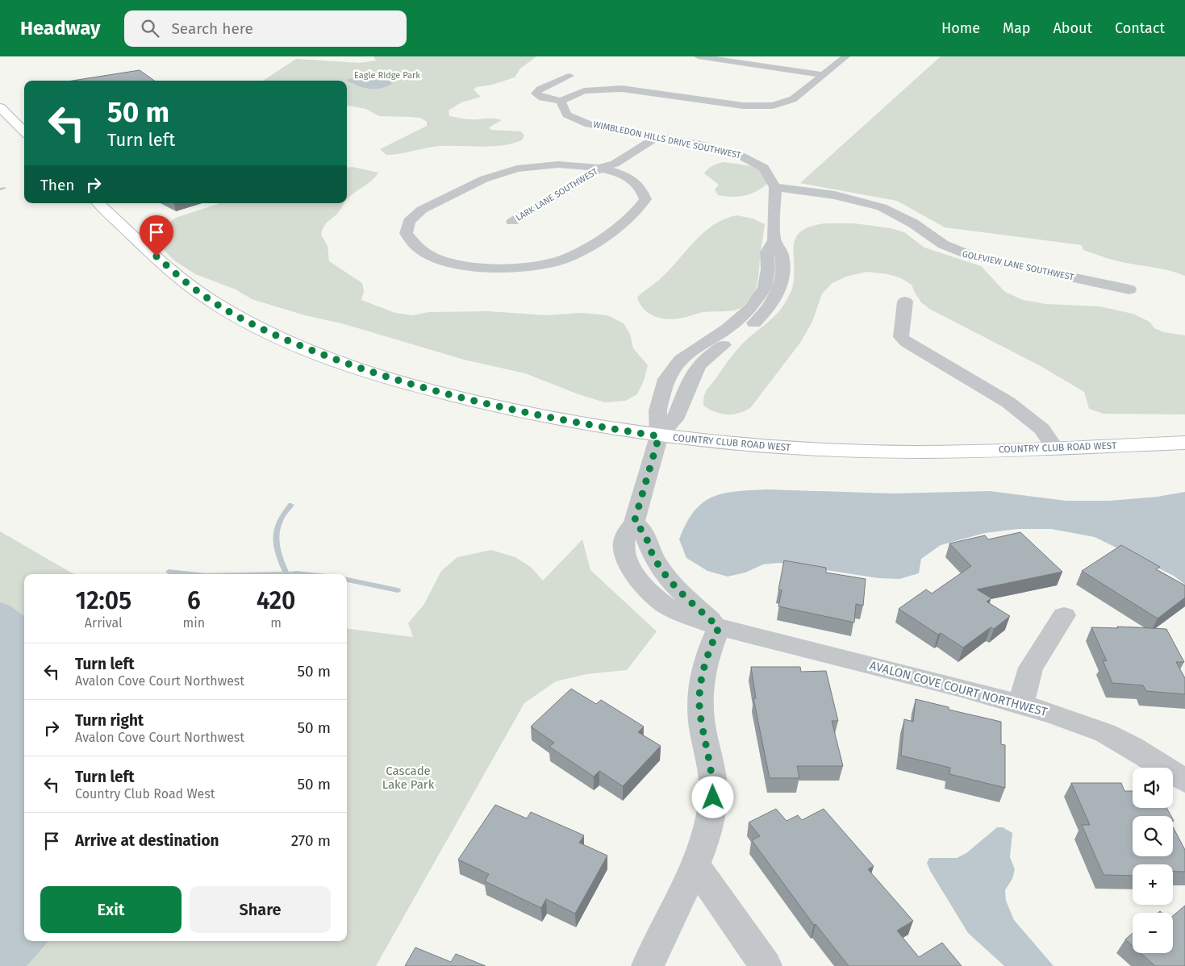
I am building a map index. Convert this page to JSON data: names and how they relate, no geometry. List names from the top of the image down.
{
  "streets": {
    "main road": ["COUNTRY CLUB ROAD WEST"],
    "street": [
      "WIMBLEDON HILLS DRIVE SOUTHWEST",
      "LARK LANE SOUTHWEST",
      "GOLFVIEW LANE SOUTHWEST",
      "AVALON COVE COURT NORTHWEST"
    ]
  },
  "crossings": [
    ["WIMBLEDON HILLS DRIVE SOUTHWEST", "LARK LANE SOUTHWEST"],
    ["WIMBLEDON HILLS DRIVE SOUTHWEST", "GOLFVIEW LANE SOUTHWEST"],
    ["WIMBLEDON HILLS DRIVE SOUTHWEST", "COUNTRY CLUB ROAD WEST"],
    ["WIMBLEDON HILLS DRIVE SOUTHWEST", "AVALON COVE COURT NORTHWEST"],
    ["COUNTRY CLUB ROAD WEST", "AVALON COVE COURT NORTHWEST"]
  ],
  "parks": ["Eagle Ridge Park", "Cascade Lake Park"],
  "page": {
    "header": "Headway",
    "search": "Search here",
    "nav": [
      "Home",
      "Map",
      "About",
      "Contact"
    ],
    "turn": ["50 m", "Turn left"],
    "then": "Then",
    "eta": [
      "12:05",
      "Arrival",
      "6",
      "min",
      "420",
      "m"
    ],
    "list": [
      {
        "name": "Turn left",
        "note": "Avalon Cove Court Northwest",
        "value": "50 m"
      },
      {
        "name": "Turn right",
        "note": "Avalon Cove Court Northwest",
        "value": "50 m"
      },
      {
        "name": "Turn left",
        "note": "Country Club Road West",
        "value": "50 m"
      },
      {
        "name": "Arrive at destination",
        "value": "270 m"
      }
    ],
    "map_buttons": ["+", "−"],
    "buttons": ["Exit", "Share"]
  }
}
